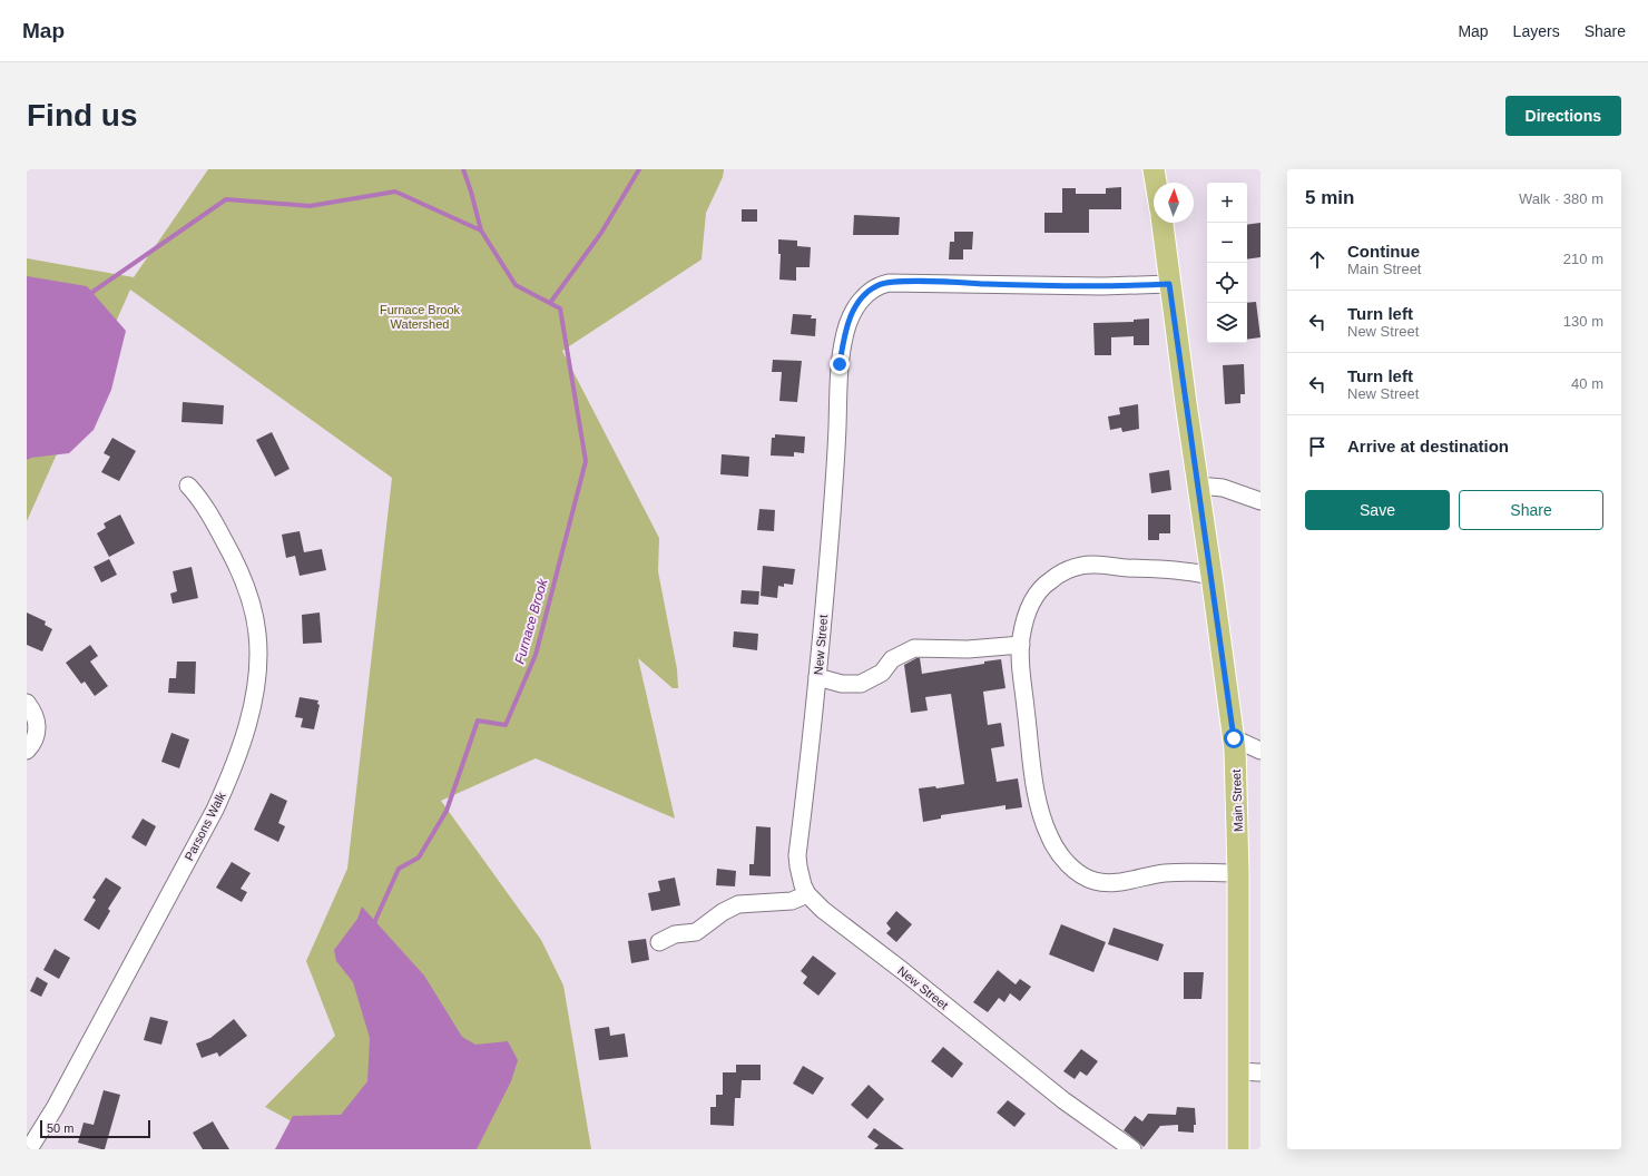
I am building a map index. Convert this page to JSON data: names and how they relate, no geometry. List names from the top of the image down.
{
  "streets": {
    "main road": ["Main Street"],
    "street": ["New Street", "Parsons Walk"]
  },
  "crossings": [
    ["New Street", "Main Street"]
  ],
  "water": ["Furnace Brook"],
  "parks": ["Furnace Brook Watershed"],
  "scale_bar": "50 m",
  "north": "top",
  "page": {
    "header": "Map",
    "nav": ["Map", "Layers", "Share"],
    "buttons": [
      "Directions",
      ["Save", "Share"]
    ],
    "title": "Find us",
    "heading": ["5 min", "Walk · 380 m"],
    "map_buttons": ["+", "−"],
    "list": [
      ["Continue", "Main Street", "210 m"],
      ["Turn left", "New Street", "130 m"],
      ["Turn left", "New Street", "40 m"],
      "Arrive at destination"
    ],
    "scale": "50 m"
  }
}
